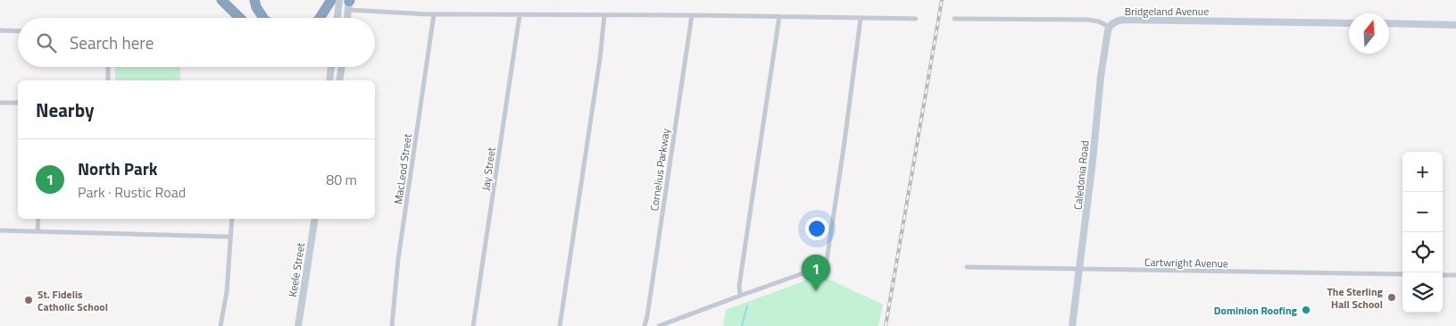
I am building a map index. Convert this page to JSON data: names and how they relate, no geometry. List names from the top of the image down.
{
  "streets": {
    "street": [
      "Bridgeland Avenue",
      "MacLeod Street",
      "Jay Street",
      "Cornelius Parkway",
      "Caledonia Road",
      "Cartwright Avenue",
      "Keele Street"
    ]
  },
  "crossings": [
    ["Bridgeland Avenue", "Caledonia Road"],
    ["Caledonia Road", "Cartwright Avenue"]
  ],
  "places": ["The Sterling Hall School", "St. Fidelis Catholic School", "Dominion Roofing"],
  "north": "top",
  "page": {
    "search": "Search here",
    "heading": "Nearby",
    "list": [
      {
        "mark": "1",
        "name": "North Park",
        "note": "Park · Rustic Road",
        "value": "80 m"
      }
    ],
    "map_buttons": ["+", "−"],
    "pins": "1"
  }
}
